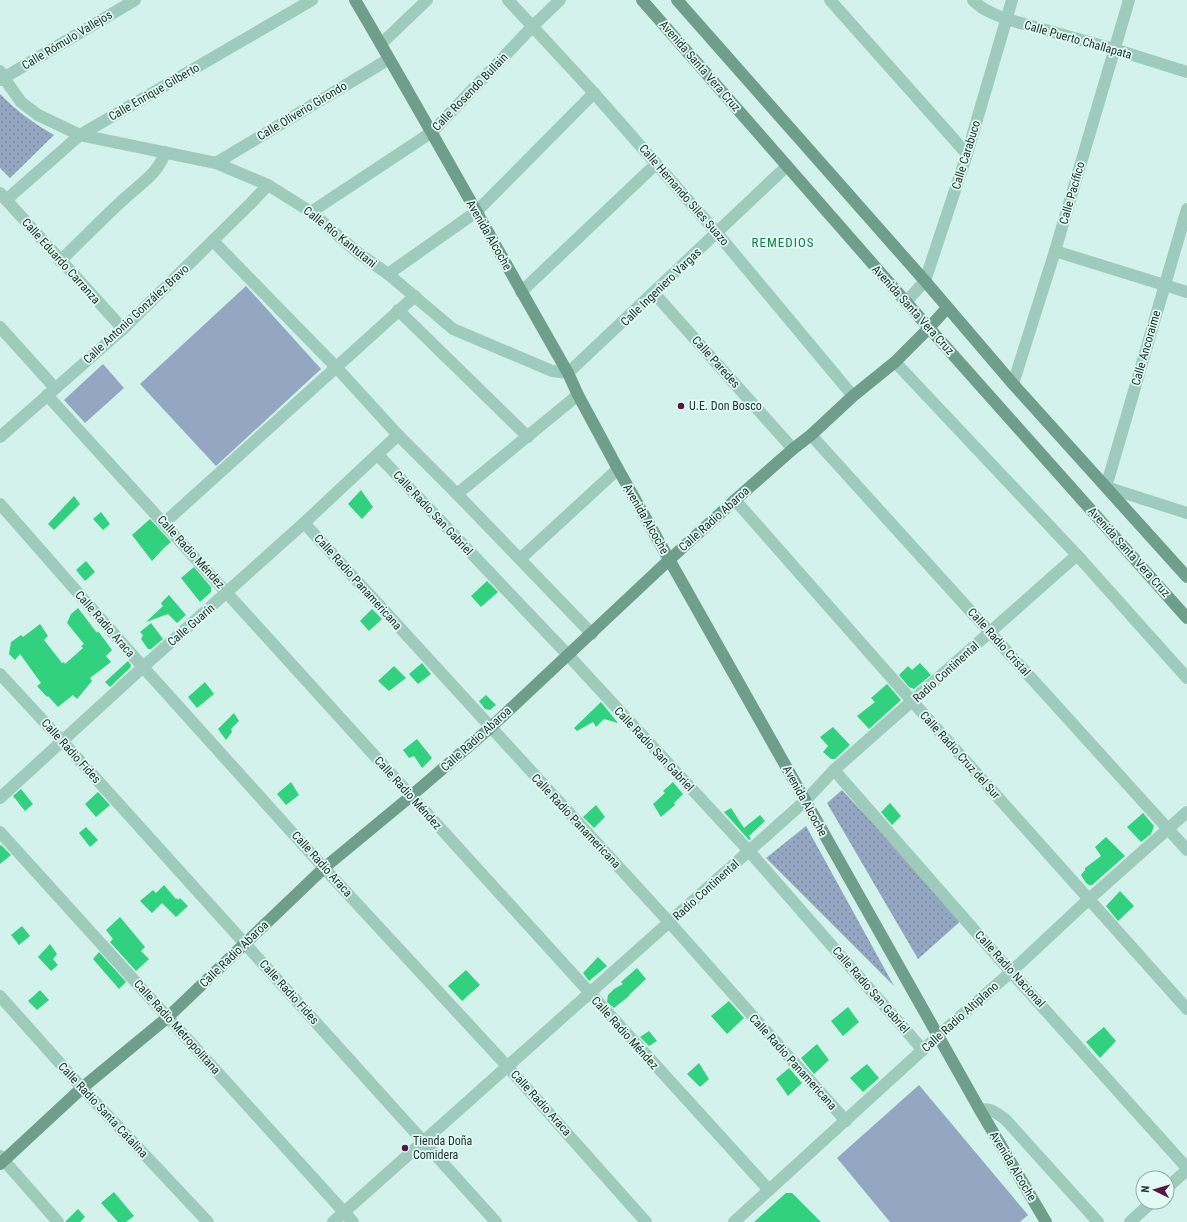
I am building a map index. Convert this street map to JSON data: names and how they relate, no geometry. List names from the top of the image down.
{
  "streets": {
    "street": [
      "Calle Rómulo Vallejos",
      "Calle Puerto Challapata",
      "Avenida Santa Vera Cruz",
      "Calle Enrique Gilberto",
      "Calle Rosendo Bullain",
      "Calle Oliverio Girondo",
      "Calle Carabuco",
      "Calle Pacífico",
      "Calle Hernando Siles Suazo",
      "Avenida Alcoche",
      "Calle Río Kantutani",
      "Calle Eduardo Carranza",
      "Calle Ingeniero Vargas",
      "Calle Antonio González Bravo",
      "Calle Ancoraime",
      "Calle Paredes",
      "Calle Radio San Gabriel",
      "Calle Radio Abaroa",
      "Calle Radio Méndez",
      "Calle Radio Panamericana",
      "Calle Radio Araca",
      "Calle Guarín",
      "Calle Radio Cristal",
      "Radio Continental",
      "Calle Radio Fides",
      "Calle Radio Cruz del Sur",
      "Calle Radio Nacional",
      "Calle Radio Altiplano",
      "Calle Radio Metropolitana",
      "Calle Radio Santa Catalina"
    ]
  },
  "crossings": [
    ["Calle Rómulo Vallejos", "Calle Río Kantutani"],
    ["Calle Puerto Challapata", "Calle Carabuco"],
    ["Calle Puerto Challapata", "Calle Pacífico"],
    ["Avenida Santa Vera Cruz", "Calle Carabuco"],
    ["Avenida Santa Vera Cruz", "Calle Ingeniero Vargas"],
    ["Avenida Santa Vera Cruz", "Calle Radio Abaroa"],
    ["Calle Enrique Gilberto", "Calle Río Kantutani"],
    ["Calle Enrique Gilberto", "Calle Eduardo Carranza"],
    ["Calle Rosendo Bullain", "Calle Hernando Siles Suazo"],
    ["Calle Rosendo Bullain", "Avenida Alcoche"],
    ["Calle Rosendo Bullain", "Calle Río Kantutani"],
    ["Calle Oliverio Girondo", "Avenida Alcoche"],
    ["Calle Oliverio Girondo", "Calle Río Kantutani"],
    ["Calle Hernando Siles Suazo", "Calle Ingeniero Vargas"],
    ["Calle Hernando Siles Suazo", "Calle Radio Abaroa"],
    ["Avenida Alcoche", "Calle Río Kantutani"],
    ["Avenida Alcoche", "Calle Ingeniero Vargas"],
    ["Avenida Alcoche", "Calle Radio Abaroa"],
    ["Avenida Alcoche", "Radio Continental"],
    ["Avenida Alcoche", "Calle Radio Altiplano"],
    ["Calle Río Kantutani", "Calle Ingeniero Vargas"],
    ["Calle Río Kantutani", "Calle Antonio González Bravo"],
    ["Calle Eduardo Carranza", "Calle Antonio González Bravo"],
    ["Calle Ingeniero Vargas", "Calle Paredes"],
    ["Calle Antonio González Bravo", "Calle Radio Méndez"],
    ["Calle Paredes", "Calle Radio Abaroa"],
    ["Calle Radio San Gabriel", "Calle Radio Abaroa"],
    ["Calle Radio San Gabriel", "Calle Guarín"],
    ["Calle Radio San Gabriel", "Radio Continental"],
    ["Calle Radio San Gabriel", "Calle Radio Altiplano"],
    ["Calle Radio Abaroa", "Calle Radio Méndez"],
    ["Calle Radio Abaroa", "Calle Radio Panamericana"],
    ["Calle Radio Abaroa", "Calle Radio Araca"],
    ["Calle Radio Abaroa", "Calle Radio Cristal"],
    ["Calle Radio Abaroa", "Calle Radio Fides"],
    ["Calle Radio Abaroa", "Calle Radio Cruz del Sur"],
    ["Calle Radio Abaroa", "Calle Radio Metropolitana"],
    ["Calle Radio Abaroa", "Calle Radio Santa Catalina"],
    ["Calle Radio Méndez", "Calle Guarín"],
    ["Calle Radio Méndez", "Radio Continental"],
    ["Calle Radio Méndez", "Calle Radio Altiplano"],
    ["Calle Radio Panamericana", "Calle Guarín"],
    ["Calle Radio Panamericana", "Radio Continental"],
    ["Calle Radio Panamericana", "Calle Radio Altiplano"],
    ["Calle Radio Araca", "Calle Guarín"],
    ["Calle Radio Araca", "Radio Continental"],
    ["Calle Guarín", "Calle Radio Fides"],
    ["Calle Radio Cristal", "Radio Continental"],
    ["Calle Radio Cristal", "Calle Radio Altiplano"],
    ["Radio Continental", "Calle Radio Fides"],
    ["Radio Continental", "Calle Radio Cruz del Sur"],
    ["Radio Continental", "Calle Radio Nacional"],
    ["Radio Continental", "Calle Radio Metropolitana"],
    ["Calle Radio Cruz del Sur", "Calle Radio Altiplano"],
    ["Calle Radio Nacional", "Calle Radio Altiplano"]
  ],
  "districts": ["REMEDIOS"],
  "places": ["U.E. Don Bosco", "Tienda Doña Comidera"],
  "north": "left"
}
